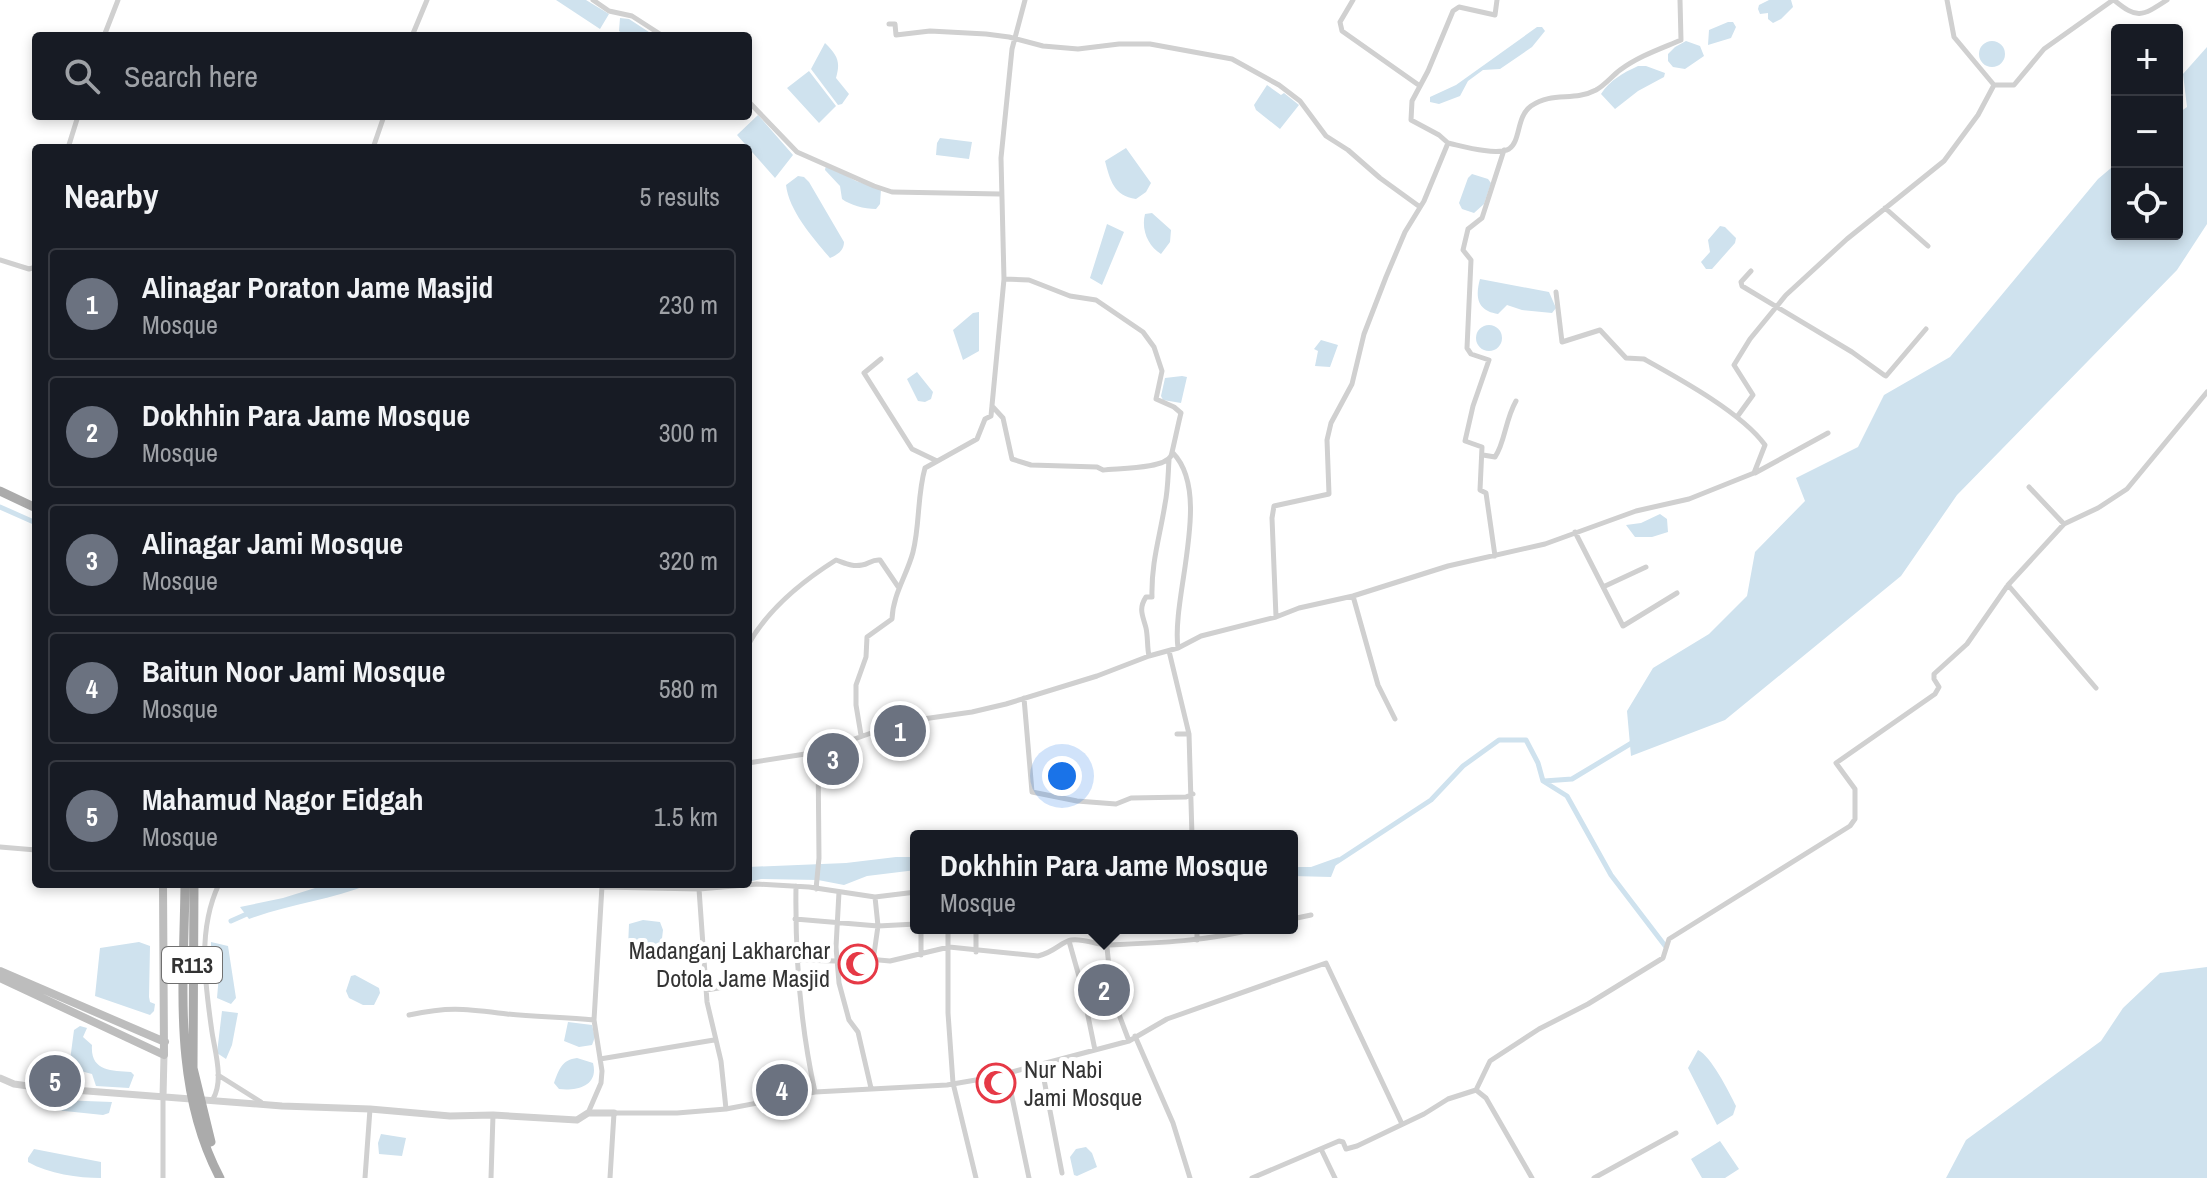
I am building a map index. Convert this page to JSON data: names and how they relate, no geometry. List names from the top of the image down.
{
  "streets": {
    "main road": ["R113"]
  },
  "places": {
    "mosque": ["Madanganj Lakharchar Dotola Jame Masjid", "Nur Nabi Jami Mosque"]
  },
  "page": {
    "map_buttons": ["+", "−"],
    "search": "Search here",
    "heading": ["Nearby", "5 results"],
    "list": [
      {
        "mark": "1",
        "name": "Alinagar Poraton Jame Masjid",
        "note": "Mosque",
        "value": "230 m"
      },
      {
        "mark": "2",
        "name": "Dokhhin Para Jame Mosque",
        "note": "Mosque",
        "value": "300 m"
      },
      {
        "mark": "3",
        "name": "Alinagar Jami Mosque",
        "note": "Mosque",
        "value": "320 m"
      },
      {
        "mark": "4",
        "name": "Baitun Noor Jami Mosque",
        "note": "Mosque",
        "value": "580 m"
      },
      {
        "mark": "5",
        "name": "Mahamud Nagor Eidgah",
        "note": "Mosque",
        "value": "1.5 km"
      }
    ],
    "pins": [
      "1",
      "3",
      "2",
      "5",
      "4"
    ],
    "popup": ["Dokhhin Para Jame Mosque", "Mosque"]
  }
}
